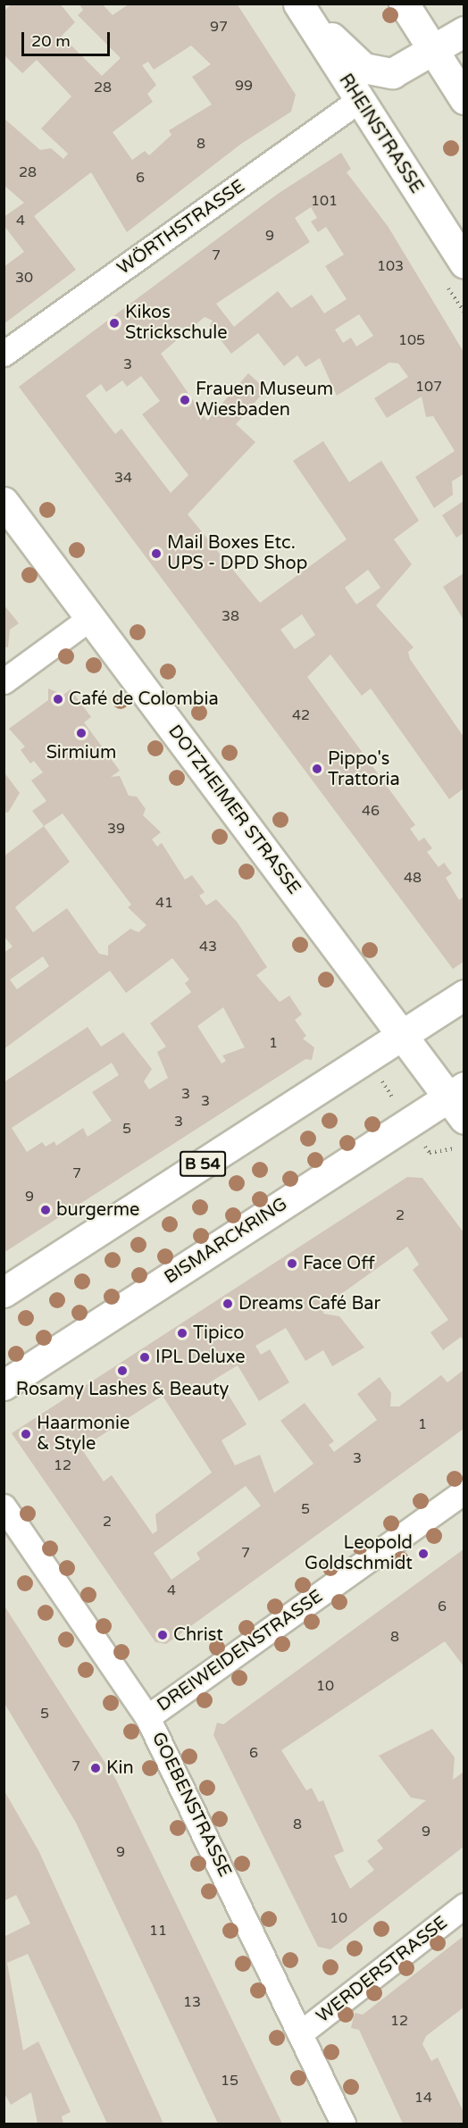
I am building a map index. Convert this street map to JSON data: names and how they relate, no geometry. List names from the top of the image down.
{
  "streets": {
    "main road": [
      "RHEINSTRASSE",
      "DOTZHEIMER STRASSE",
      "B 54",
      "BISMARCKRING"
    ],
    "street": [
      "WÖRTHSTRASSE",
      "DREIWEIDENSTRASSE",
      "GOEBENSTRASSE",
      "WERDERSTRASSE"
    ]
  },
  "crossings": [
    ["RHEINSTRASSE", "WÖRTHSTRASSE"],
    ["DOTZHEIMER STRASSE", "B 54"],
    ["DOTZHEIMER STRASSE", "BISMARCKRING"],
    ["DREIWEIDENSTRASSE", "GOEBENSTRASSE"],
    ["GOEBENSTRASSE", "WERDERSTRASSE"]
  ],
  "places": [
    "Kikos Strickschule",
    "Frauen Museum Wiesbaden",
    "Mail Boxes Etc. UPS - DPD Shop",
    "Café de Colombia",
    "Sirmium",
    "Pippo's Trattoria",
    "burgerme",
    "Face Off",
    "Dreams Café Bar",
    "Tipico",
    "IPL Deluxe",
    "Rosamy Lashes & Beauty",
    "Haarmonie & Style",
    "Leopold Goldschmidt",
    "Christ",
    "Kin"
  ],
  "house_numbers": [
    "97",
    "99",
    "28",
    "8",
    "28",
    "6",
    "101",
    "4",
    "9",
    "7",
    "103",
    "30",
    "105",
    "3",
    "107",
    "34",
    "38",
    "42",
    "46",
    "39",
    "48",
    "41",
    "43",
    "1",
    "3",
    "3",
    "3",
    "5",
    "7",
    "9",
    "2",
    "1",
    "3",
    "12",
    "5",
    "2",
    "7",
    "4",
    "6",
    "8",
    "10",
    "5",
    "6",
    "7",
    "8",
    "9",
    "9",
    "10",
    "11",
    "13",
    "12",
    "15",
    "14"
  ],
  "scale_bar": "20 m"
}
